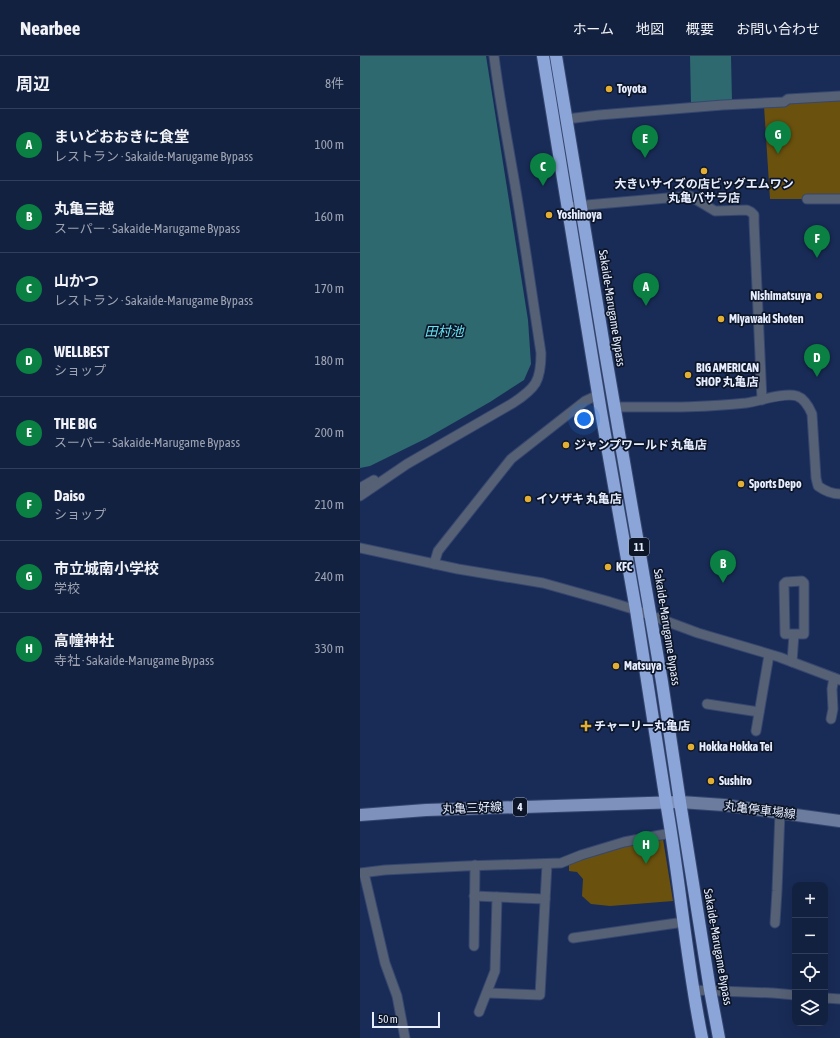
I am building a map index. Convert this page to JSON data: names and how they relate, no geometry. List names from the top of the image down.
{
  "streets": {
    "highway": ["Sakaide-Marugame Bypass", "11"],
    "main road": ["4", "丸亀三好線", "丸亀停車場線"]
  },
  "crossings": [
    ["Sakaide-Marugame Bypass", "丸亀三好線"],
    ["Sakaide-Marugame Bypass", "丸亀停車場線"],
    ["11", "丸亀三好線"],
    ["丸亀三好線", "丸亀停車場線"]
  ],
  "water": ["田村池"],
  "places": {
    "other": [
      "Toyota",
      "大きいサイズの店ビッグエムワン 丸亀バサラ店",
      "Yoshinoya",
      "Nishimatsuya",
      "Miyawaki Shoten",
      "BIG AMERICAN SHOP 丸亀店",
      "ジャンプワールド 丸亀店",
      "Sports Depo",
      "イソザキ 丸亀店",
      "KFC",
      "Matsuya",
      "Hokka Hokka Tei",
      "Sushiro"
    ],
    "health": ["チャーリー丸亀店"]
  },
  "scale_bar": "50 m",
  "page": {
    "header": "Nearbee",
    "nav": [
      "ホーム",
      "地図",
      "概要",
      "お問い合わせ"
    ],
    "heading": ["周辺", "8件"],
    "list": [
      {
        "mark": "A",
        "name": "まいどおおきに食堂",
        "note": "レストラン · Sakaide-Marugame Bypass",
        "value": "100 m"
      },
      {
        "mark": "B",
        "name": "丸亀三越",
        "note": "スーパー · Sakaide-Marugame Bypass",
        "value": "160 m"
      },
      {
        "mark": "C",
        "name": "山かつ",
        "note": "レストラン · Sakaide-Marugame Bypass",
        "value": "170 m"
      },
      {
        "mark": "D",
        "name": "WELLBEST",
        "note": "ショップ",
        "value": "180 m"
      },
      {
        "mark": "E",
        "name": "THE BIG",
        "note": "スーパー · Sakaide-Marugame Bypass",
        "value": "200 m"
      },
      {
        "mark": "F",
        "name": "Daiso",
        "note": "ショップ",
        "value": "210 m"
      },
      {
        "mark": "G",
        "name": "市立城南小学校",
        "note": "学校",
        "value": "240 m"
      },
      {
        "mark": "H",
        "name": "高幢神社",
        "note": "寺社 · Sakaide-Marugame Bypass",
        "value": "330 m"
      }
    ],
    "pins": [
      "G",
      "E",
      "C",
      "F",
      "A",
      "D",
      "B",
      "H"
    ],
    "map_buttons": ["+", "−"],
    "scale": "50 m"
  }
}
